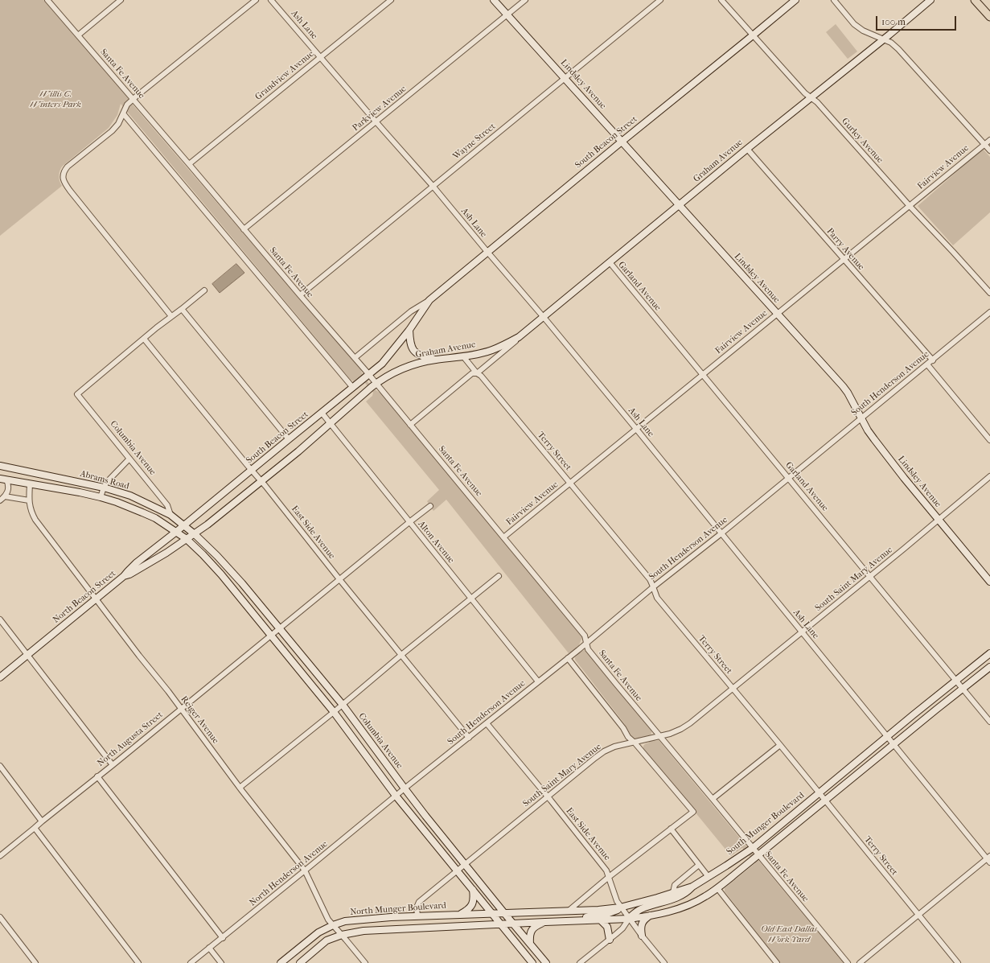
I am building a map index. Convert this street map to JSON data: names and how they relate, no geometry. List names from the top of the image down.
{
  "streets": {
    "main road": [
      "Lindsley Avenue",
      "South Beacon Street",
      "Graham Avenue",
      "Columbia Avenue",
      "Abrams Road",
      "North Beacon Street",
      "South Munger Boulevard",
      "North Munger Boulevard"
    ],
    "street": [
      "Ash Lane",
      "Santa Fe Avenue",
      "Grandview Avenue",
      "Parkview Avenue",
      "Gurley Avenue",
      "Wayne Street",
      "Fairview Avenue",
      "Parry Avenue",
      "Garland Avenue",
      "South Henderson Avenue",
      "Terry Street",
      "East Side Avenue",
      "Alton Avenue",
      "South Saint Mary Avenue",
      "Reiger Avenue",
      "North Augusta Street",
      "North Henderson Avenue"
    ]
  },
  "crossings": [
    ["Ash Lane", "Grandview Avenue"],
    ["Ash Lane", "Parkview Avenue"],
    ["Ash Lane", "Wayne Street"],
    ["Ash Lane", "South Beacon Street"],
    ["Ash Lane", "Graham Avenue"],
    ["Ash Lane", "Fairview Avenue"],
    ["Ash Lane", "South Henderson Avenue"],
    ["Ash Lane", "South Saint Mary Avenue"],
    ["Ash Lane", "South Munger Boulevard"],
    ["Santa Fe Avenue", "Grandview Avenue"],
    ["Santa Fe Avenue", "Parkview Avenue"],
    ["Santa Fe Avenue", "Wayne Street"],
    ["Santa Fe Avenue", "South Beacon Street"],
    ["Santa Fe Avenue", "Graham Avenue"],
    ["Santa Fe Avenue", "Fairview Avenue"],
    ["Santa Fe Avenue", "South Henderson Avenue"],
    ["Santa Fe Avenue", "South Saint Mary Avenue"],
    ["Santa Fe Avenue", "South Munger Boulevard"],
    ["Lindsley Avenue", "Parkview Avenue"],
    ["Lindsley Avenue", "Wayne Street"],
    ["Lindsley Avenue", "South Beacon Street"],
    ["Lindsley Avenue", "Graham Avenue"],
    ["Lindsley Avenue", "Fairview Avenue"],
    ["Lindsley Avenue", "South Henderson Avenue"],
    ["Lindsley Avenue", "South Saint Mary Avenue"],
    ["Gurley Avenue", "South Beacon Street"],
    ["Gurley Avenue", "Graham Avenue"],
    ["Gurley Avenue", "Fairview Avenue"],
    ["South Beacon Street", "Abrams Road"],
    ["South Beacon Street", "East Side Avenue"],
    ["South Beacon Street", "Alton Avenue"],
    ["South Beacon Street", "North Beacon Street"],
    ["Graham Avenue", "Parry Avenue"],
    ["Graham Avenue", "Garland Avenue"],
    ["Graham Avenue", "Terry Street"],
    ["Fairview Avenue", "Parry Avenue"],
    ["Fairview Avenue", "Garland Avenue"],
    ["Fairview Avenue", "Terry Street"],
    ["Parry Avenue", "South Henderson Avenue"],
    ["Garland Avenue", "South Henderson Avenue"],
    ["Garland Avenue", "South Saint Mary Avenue"],
    ["Garland Avenue", "South Munger Boulevard"],
    ["South Henderson Avenue", "Columbia Avenue"],
    ["South Henderson Avenue", "Terry Street"],
    ["South Henderson Avenue", "East Side Avenue"],
    ["South Henderson Avenue", "Alton Avenue"],
    ["South Henderson Avenue", "North Henderson Avenue"],
    ["Columbia Avenue", "Abrams Road"],
    ["Columbia Avenue", "East Side Avenue"],
    ["Columbia Avenue", "South Saint Mary Avenue"],
    ["Columbia Avenue", "North Augusta Street"],
    ["Columbia Avenue", "South Munger Boulevard"],
    ["Terry Street", "South Saint Mary Avenue"],
    ["Terry Street", "South Munger Boulevard"],
    ["Abrams Road", "North Beacon Street"],
    ["Abrams Road", "Reiger Avenue"],
    ["East Side Avenue", "South Saint Mary Avenue"],
    ["East Side Avenue", "North Augusta Street"],
    ["East Side Avenue", "South Munger Boulevard"],
    ["Alton Avenue", "North Augusta Street"],
    ["South Saint Mary Avenue", "North Munger Boulevard"],
    ["North Beacon Street", "Reiger Avenue"],
    ["Reiger Avenue", "North Augusta Street"],
    ["Reiger Avenue", "North Henderson Avenue"],
    ["Reiger Avenue", "North Munger Boulevard"],
    ["South Munger Boulevard", "North Munger Boulevard"]
  ],
  "parks": ["Willis C. Winters Park", "Old East Dallas Work Yard"],
  "scale_bar": "100 m"
}
